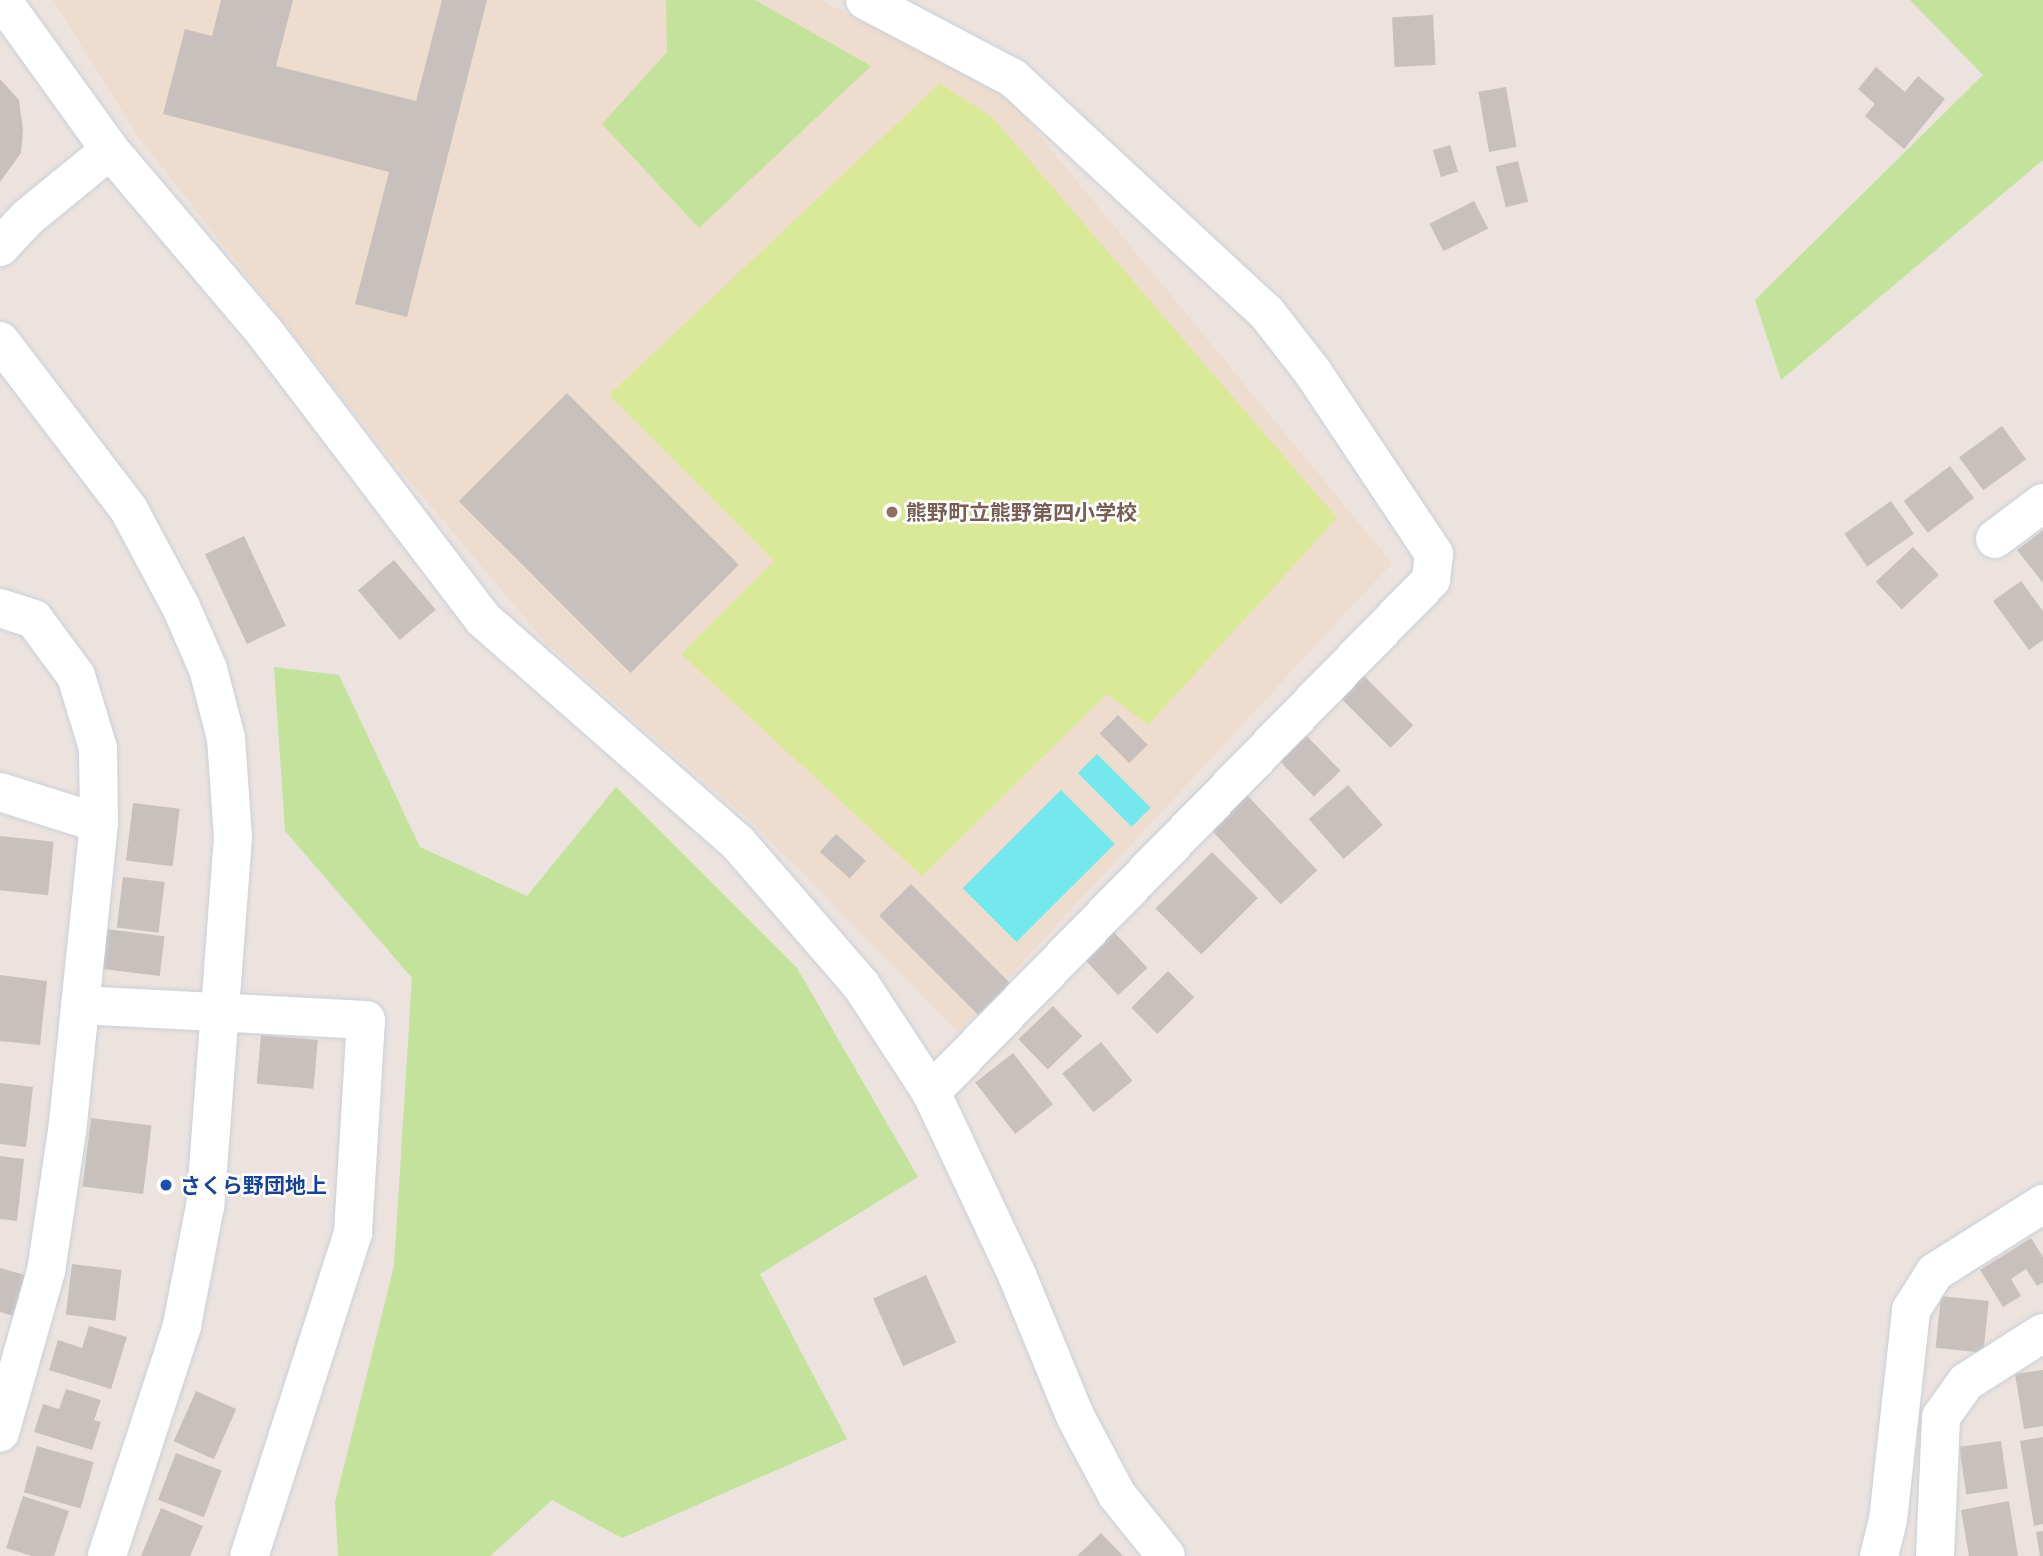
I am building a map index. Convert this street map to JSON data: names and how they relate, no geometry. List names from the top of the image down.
{
  "places": ["熊野町立熊野第四小学校", "さくら野団地上"]
}
